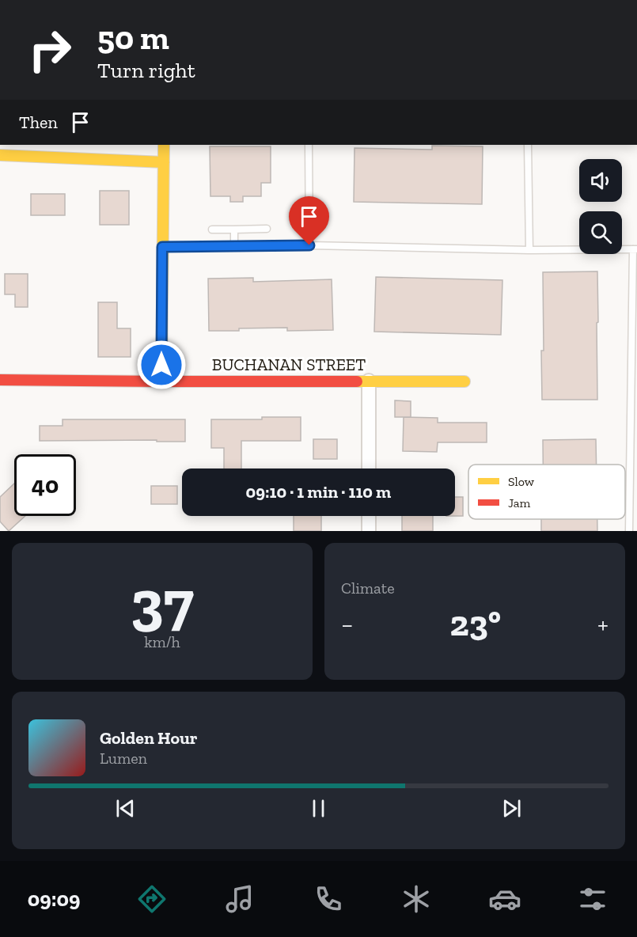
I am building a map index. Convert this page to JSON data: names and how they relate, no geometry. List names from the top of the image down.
{
  "streets": {
    "street": ["BUCHANAN STREET"]
  },
  "legend": ["Slow", "Jam"],
  "page": {
    "turn": ["50 m", "Turn right"],
    "then": "Then",
    "limit": "40",
    "trip": "09:10 · 1 min · 110 m",
    "tile": [
      ["37", "km/h"],
      "Climate"
    ],
    "heat": ["−", "23°", "+"],
    "song": ["Golden Hour", "Lumen"],
    "tabs": "09:09"
  }
}
